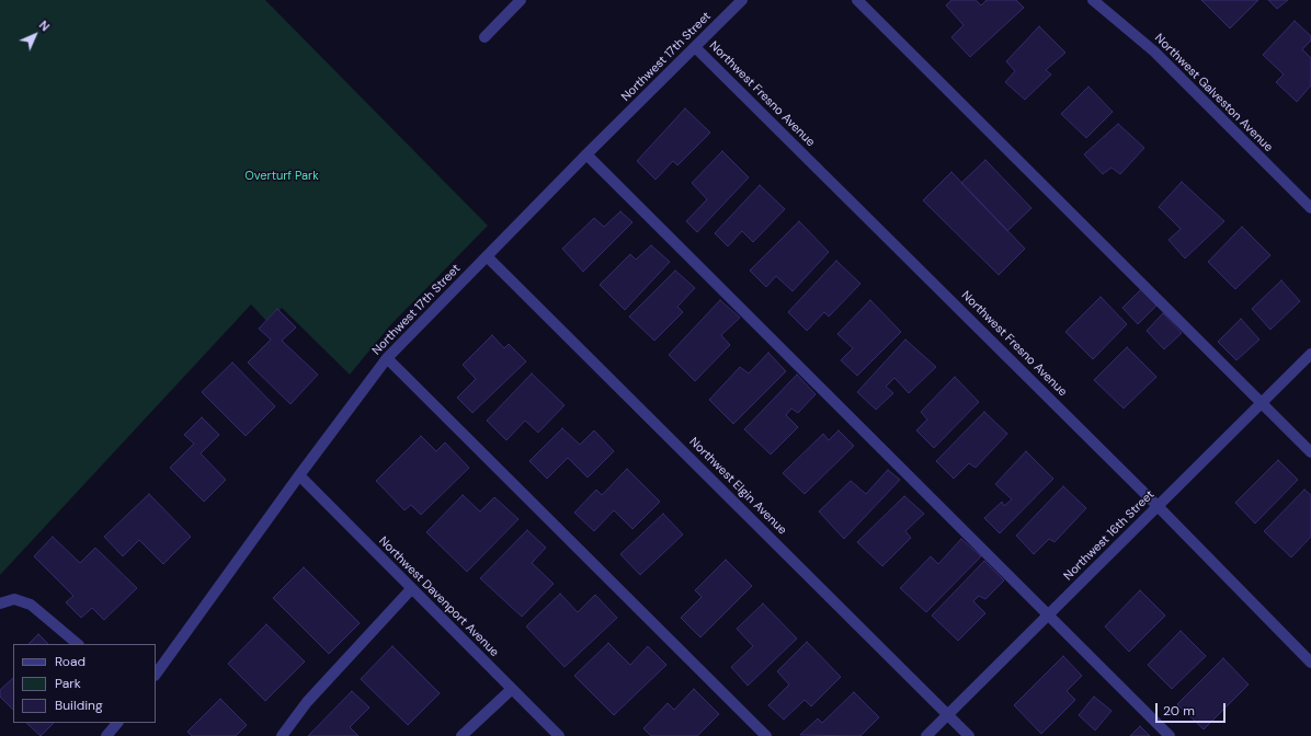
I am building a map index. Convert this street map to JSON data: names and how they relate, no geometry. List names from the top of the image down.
{
  "streets": {
    "street": [
      "Northwest 17th Street",
      "Northwest Galveston Avenue",
      "Northwest Fresno Avenue",
      "Northwest Elgin Avenue",
      "Northwest 16th Street",
      "Northwest Davenport Avenue"
    ]
  },
  "crossings": [
    ["Northwest 17th Street", "Northwest Fresno Avenue"],
    ["Northwest 17th Street", "Northwest Elgin Avenue"],
    ["Northwest 17th Street", "Northwest Davenport Avenue"],
    ["Northwest Fresno Avenue", "Northwest 16th Street"],
    ["Northwest Elgin Avenue", "Northwest 16th Street"]
  ],
  "parks": ["Overturf Park"],
  "legend": ["Road", "Park", "Building"],
  "scale_bar": "20 m",
  "north": "top right"
}
